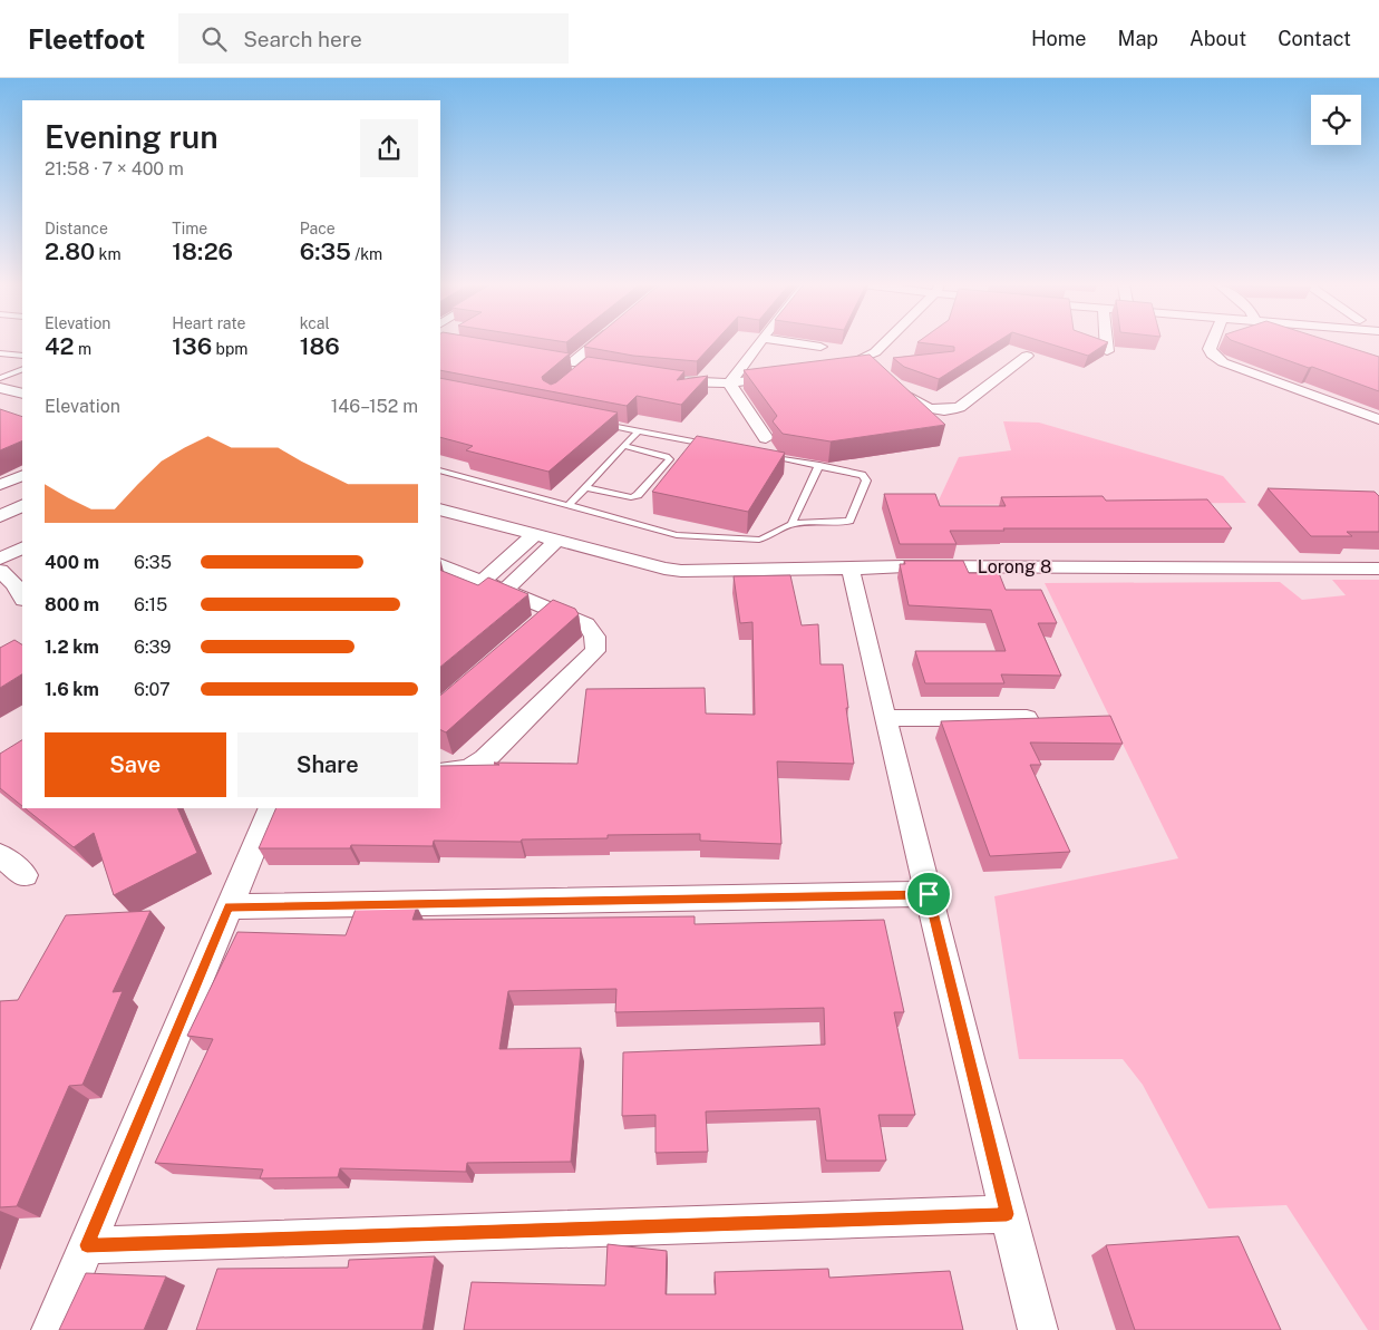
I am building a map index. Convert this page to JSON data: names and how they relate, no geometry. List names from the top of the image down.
{
  "streets": {
    "street": ["Lorong 8"]
  },
  "page": {
    "header": "Fleetfoot",
    "search": "Search here",
    "nav": [
      "Home",
      "Map",
      "About",
      "Contact"
    ],
    "heading": ["Evening run", "21:58 · 7 × 400 m"],
    "stats": [
      ["Distance", "2.80 km"],
      ["Time", "18:26"],
      ["Pace", "6:35 /km"],
      ["Elevation", "42 m"],
      ["Heart rate", "136 bpm"],
      ["kcal", "186"]
    ],
    "chart": ["Elevation", "146–152 m"],
    "list": [
      {
        "name": "400 m",
        "note": "6:35"
      },
      {
        "name": "800 m",
        "note": "6:15"
      },
      {
        "name": "1.2 km",
        "note": "6:39"
      },
      {
        "name": "1.6 km",
        "note": "6:07"
      }
    ],
    "buttons": ["Save", "Share"]
  }
}
